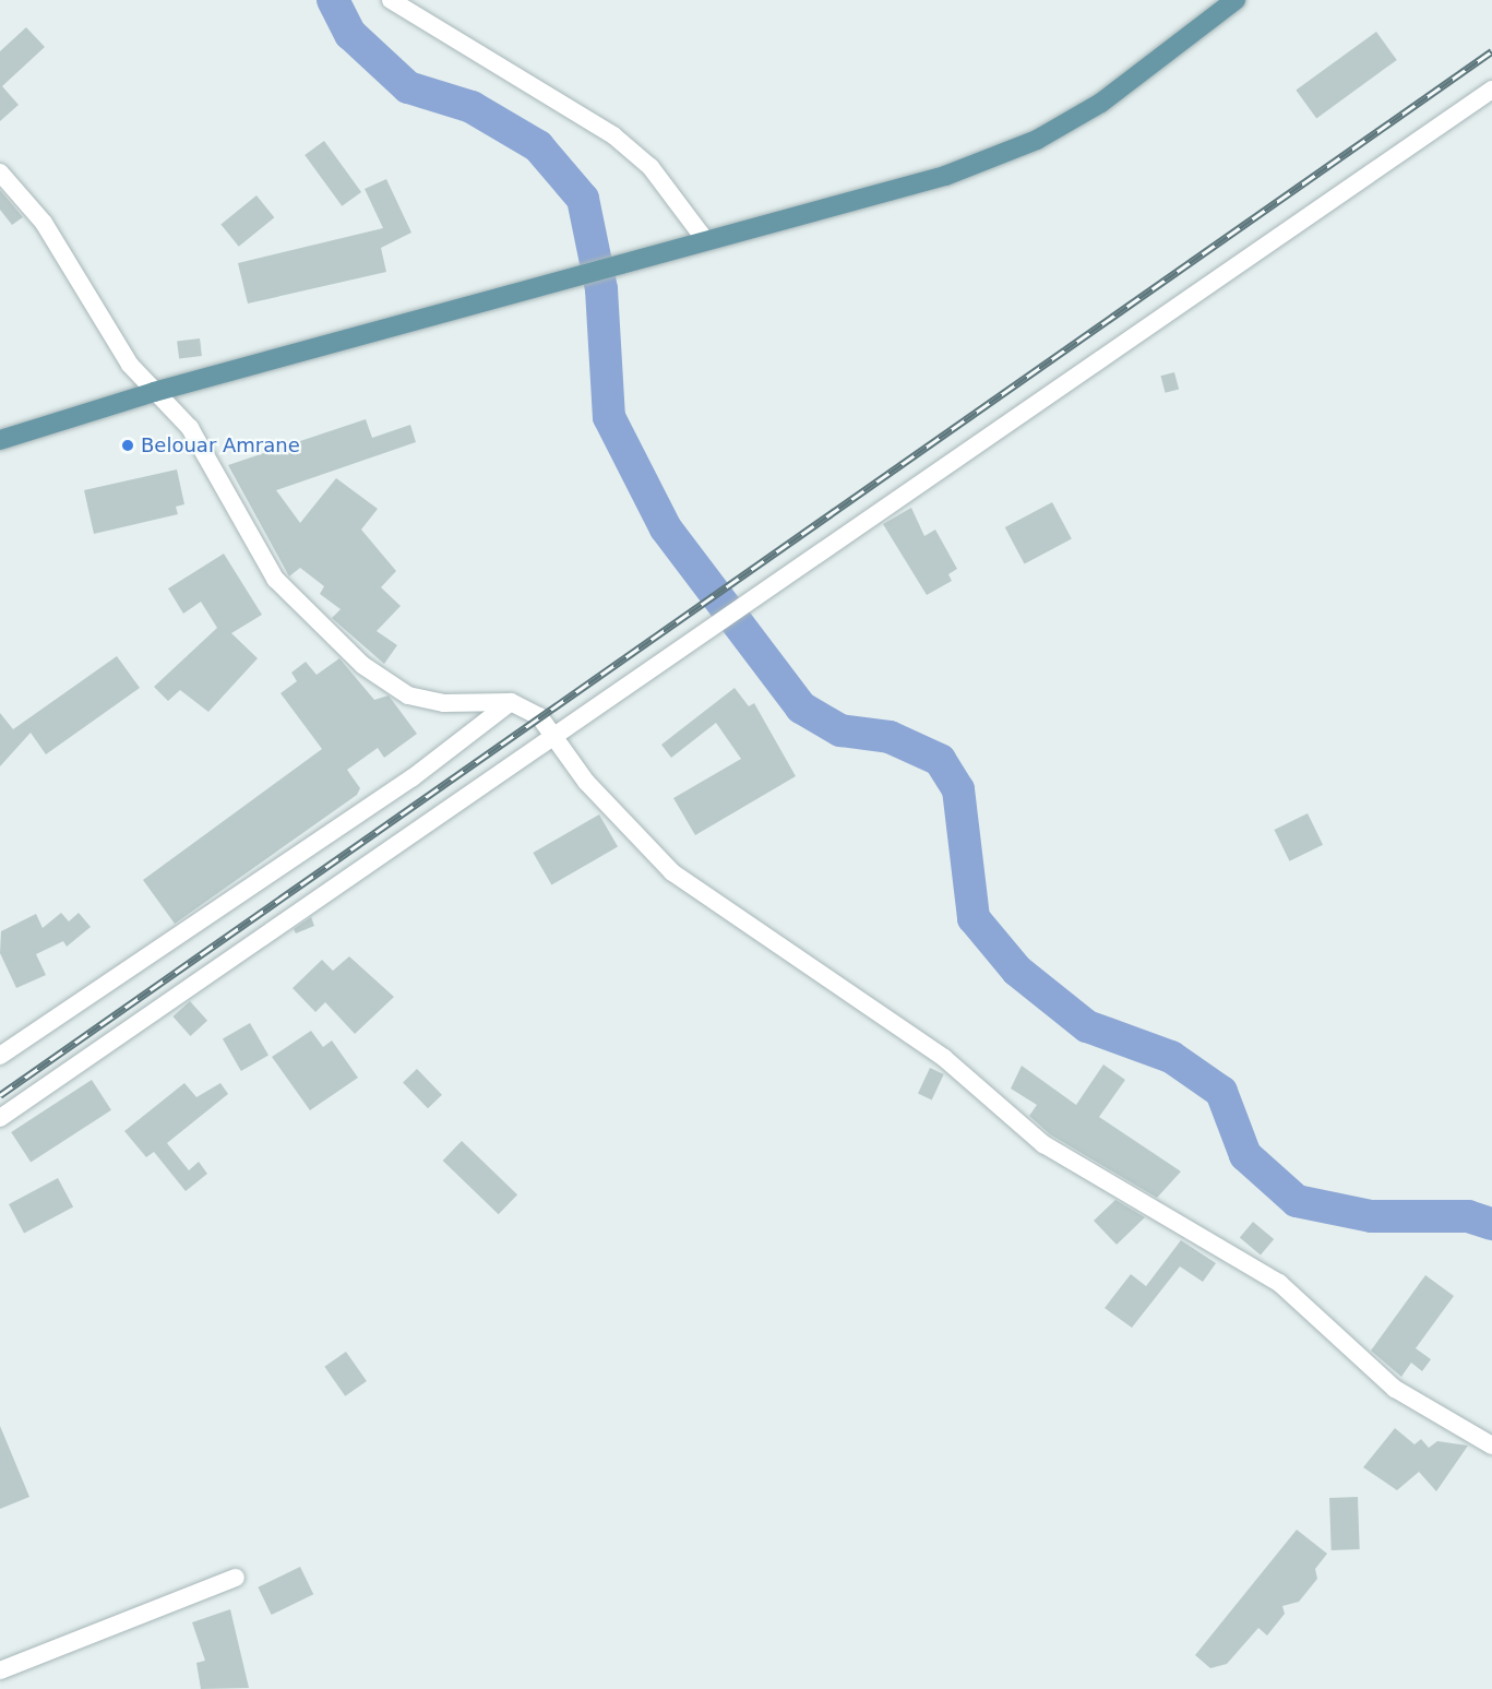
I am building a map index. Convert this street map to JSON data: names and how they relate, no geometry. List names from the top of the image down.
{
  "places": ["Belouar Amrane"]
}
